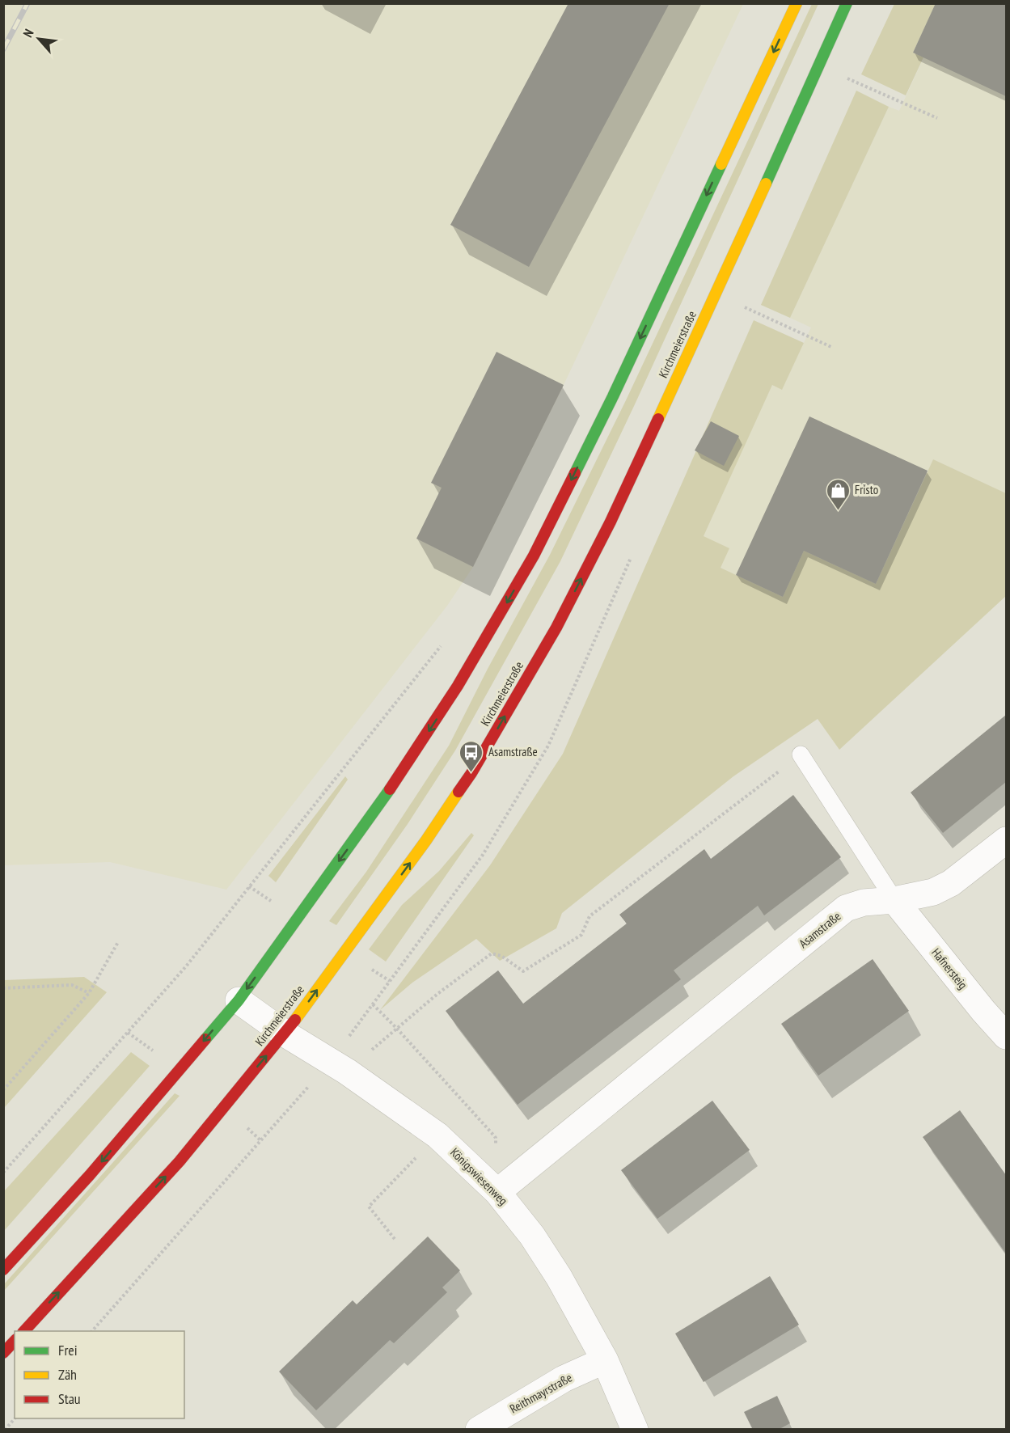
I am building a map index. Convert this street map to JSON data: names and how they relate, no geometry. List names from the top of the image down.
{
  "streets": {
    "main road": ["Kirchmeierstraße"],
    "street": [
      "Asamstraße",
      "Hafnersteig",
      "Königswiesenweg",
      "Reithmayrstraße"
    ]
  },
  "crossings": [
    ["Kirchmeierstraße", "Königswiesenweg"],
    ["Asamstraße", "Hafnersteig"],
    ["Asamstraße", "Königswiesenweg"],
    ["Königswiesenweg", "Reithmayrstraße"]
  ],
  "places": {
    "shop": ["Fristo"],
    "bus stop": ["Asamstraße"]
  },
  "legend": ["Frei", "Zäh", "Stau"],
  "north": "top left"
}
